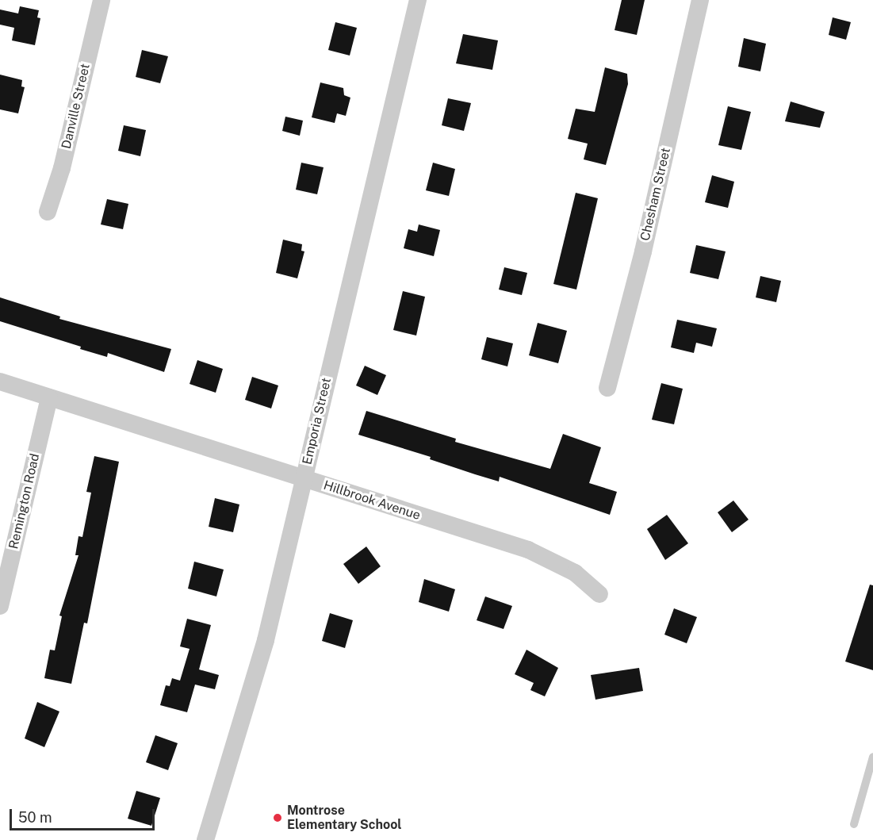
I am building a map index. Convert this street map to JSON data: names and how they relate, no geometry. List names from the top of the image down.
{
  "streets": {
    "street": [
      "Danville Street",
      "Chesham Street",
      "Emporia Street",
      "Hillbrook Avenue",
      "Remington Road"
    ]
  },
  "crossings": [
    ["Emporia Street", "Hillbrook Avenue"],
    ["Hillbrook Avenue", "Remington Road"]
  ],
  "places": ["Montrose Elementary School"],
  "scale_bar": "50 m"
}
